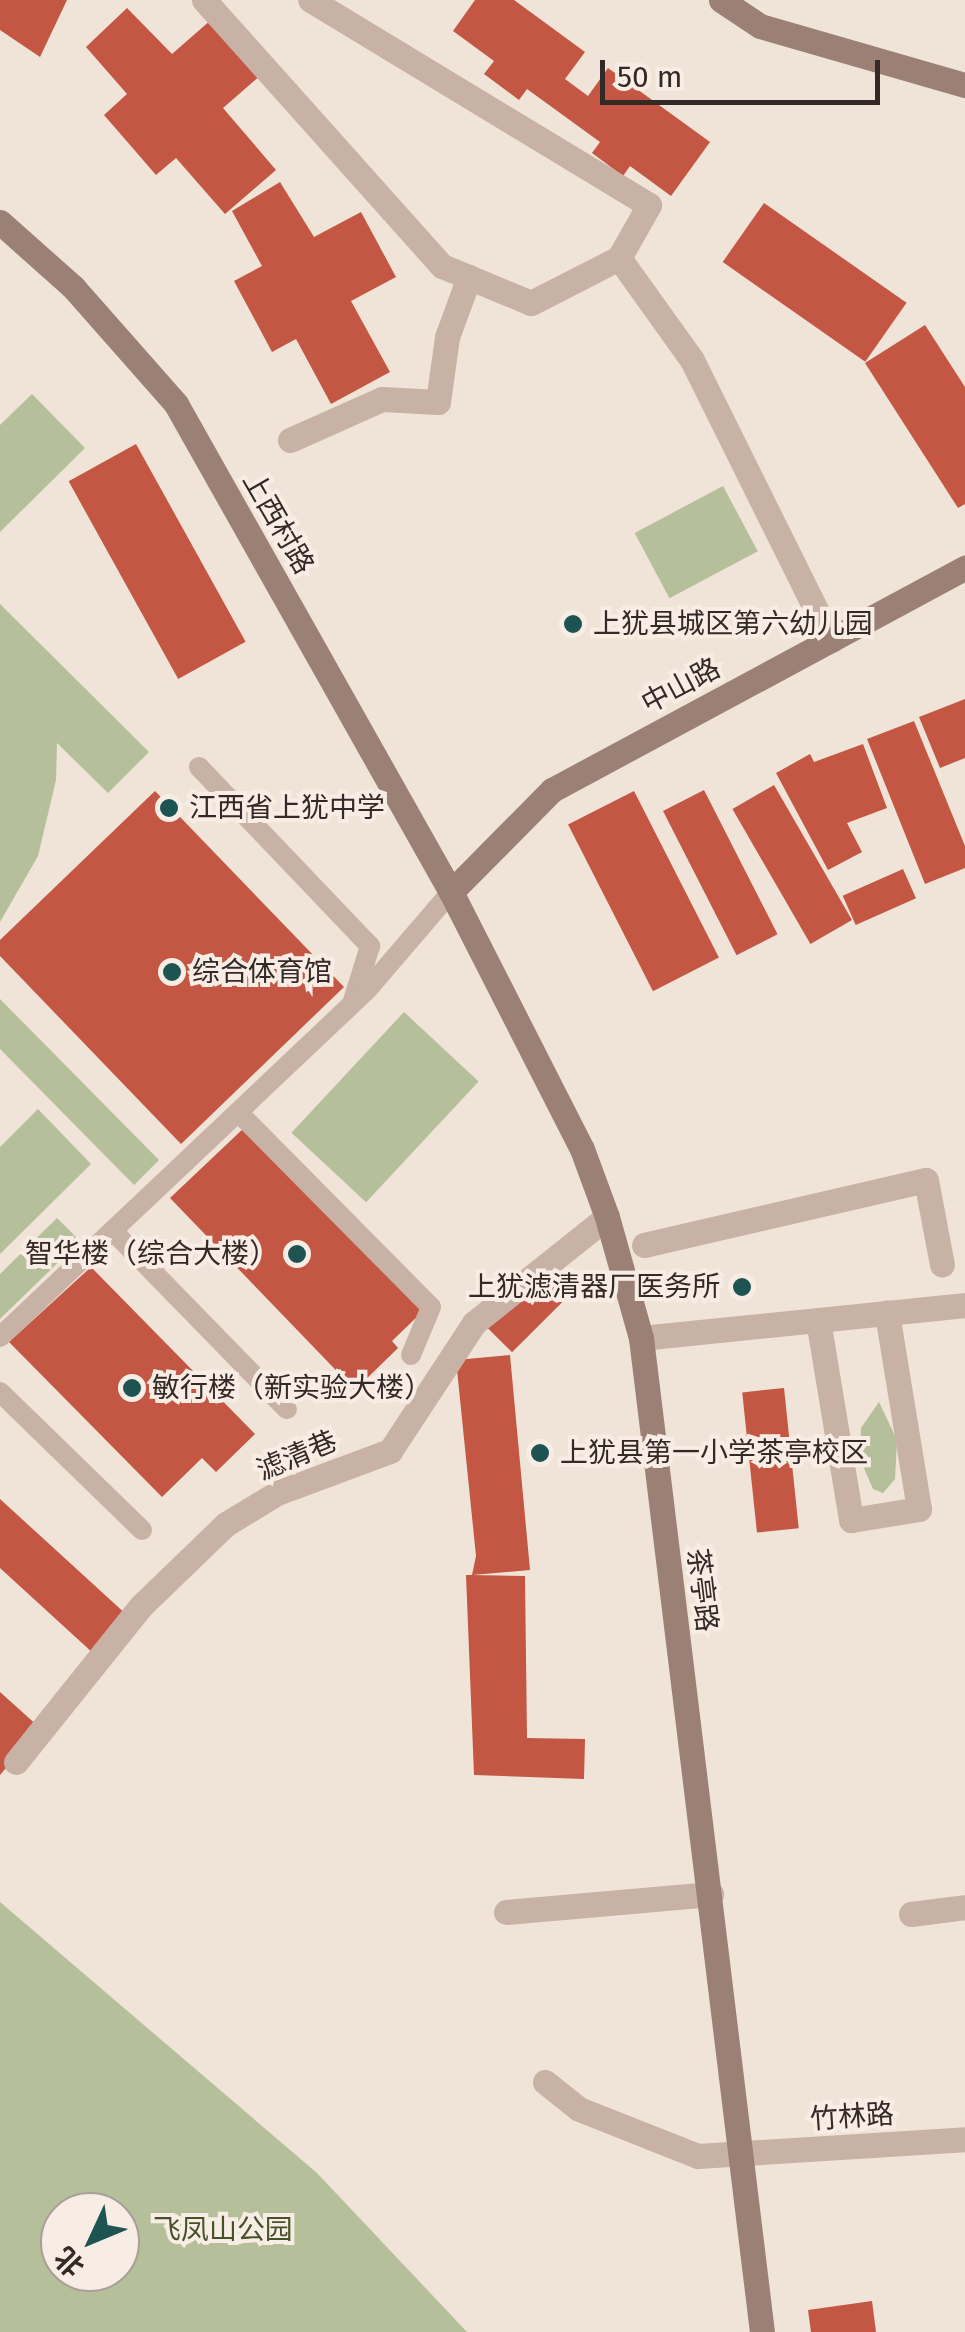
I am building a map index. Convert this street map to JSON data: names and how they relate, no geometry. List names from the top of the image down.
{
  "streets": {
    "street": [
      "上西村路",
      "中山路",
      "滤清巷",
      "茶亭路",
      "竹林路"
    ]
  },
  "crossings": [
    ["上西村路", "中山路"],
    ["上西村路", "茶亭路"],
    ["中山路", "茶亭路"],
    ["滤清巷", "茶亭路"],
    ["茶亭路", "竹林路"]
  ],
  "parks": ["飞凤山公园"],
  "places": [
    "上犹县城区第六幼儿园",
    "江西省上犹中学",
    "综合体育馆",
    "智华楼（综合大楼）",
    "上犹滤清器厂医务所",
    "敏行楼（新实验大楼）",
    "上犹县第一小学茶亭校区"
  ],
  "scale_bar": "50 m",
  "north": "bottom left"
}
